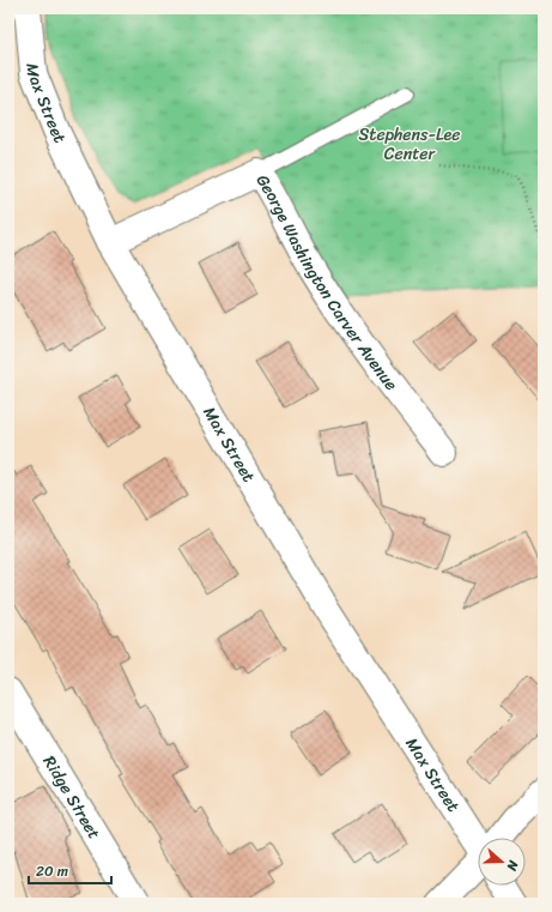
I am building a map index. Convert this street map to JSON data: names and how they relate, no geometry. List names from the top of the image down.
{
  "streets": {
    "street": ["Max Street", "George Washington Carver Avenue", "Ridge Street"]
  },
  "crossings": [
    ["Max Street", "George Washington Carver Avenue"]
  ],
  "parks": ["Stephens-Lee Center"],
  "scale_bar": "20 m",
  "north": "right"
}
